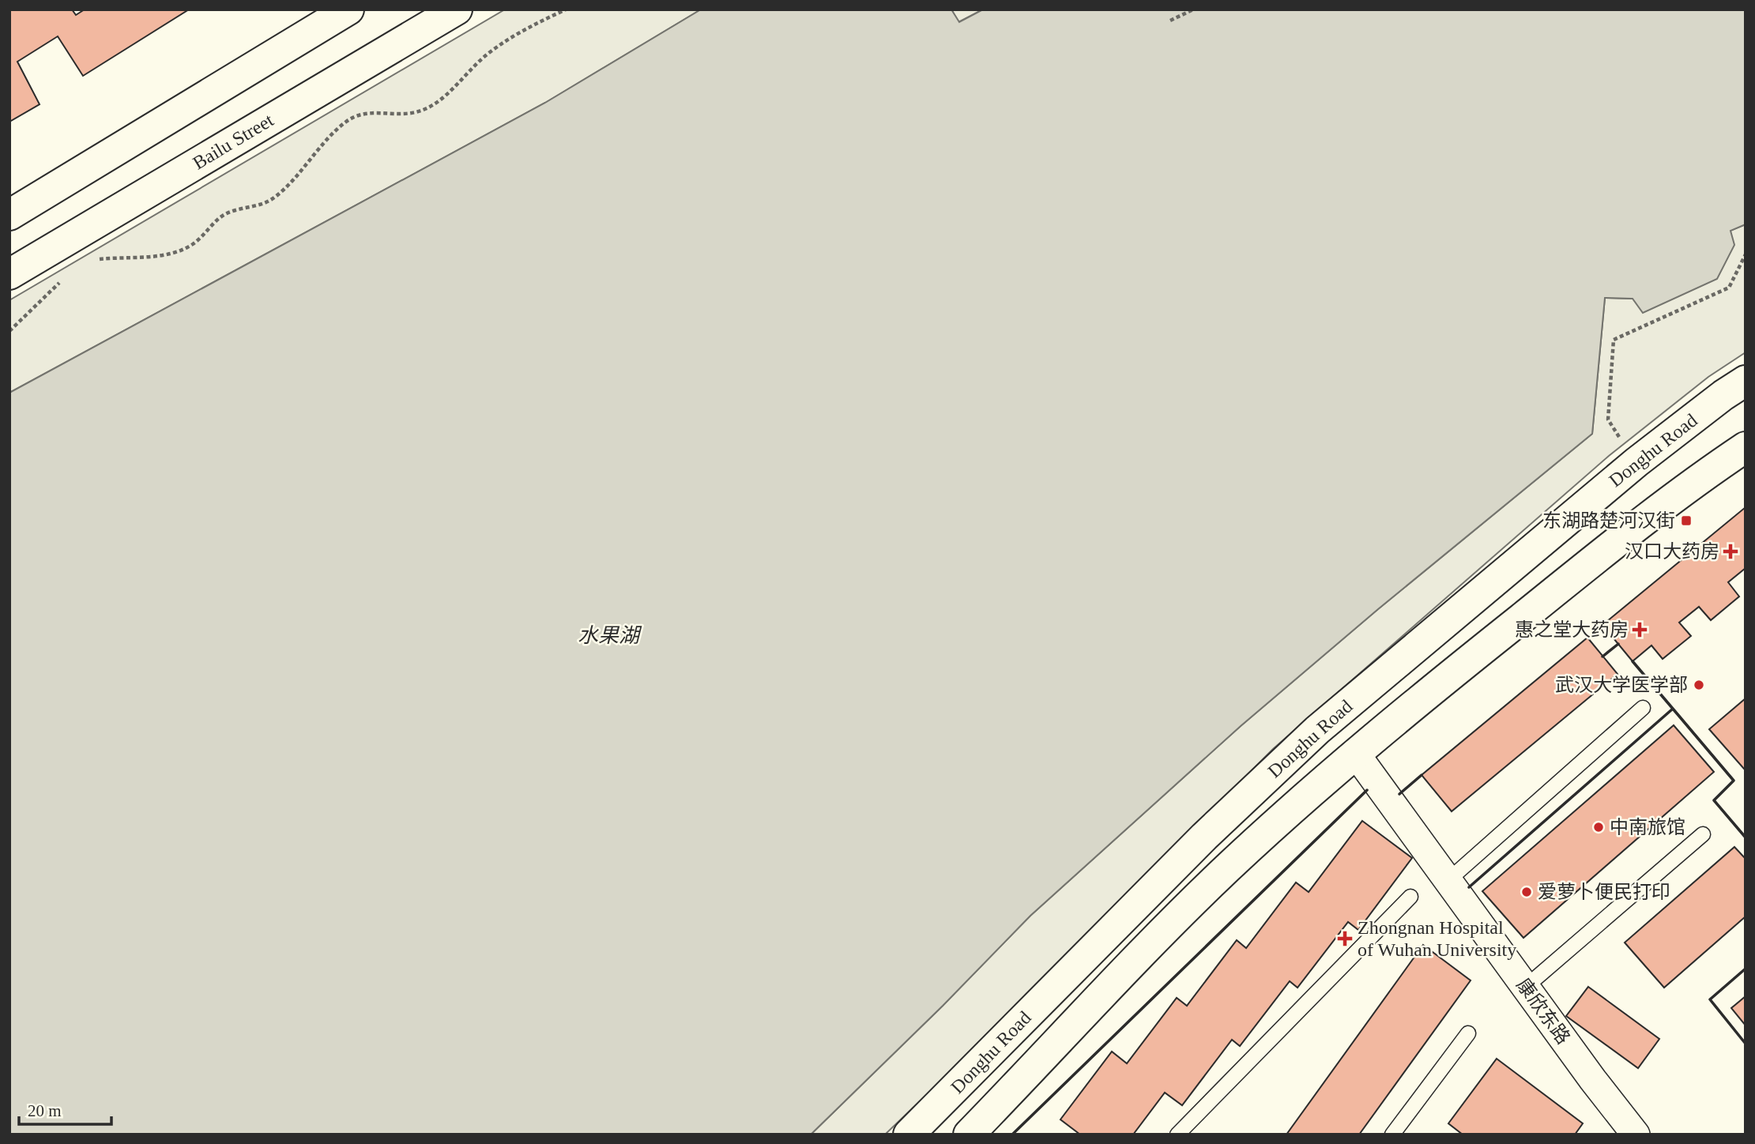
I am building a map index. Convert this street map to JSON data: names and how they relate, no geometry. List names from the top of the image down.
{
  "streets": {
    "main road": ["Bailu Street", "Donghu Road"],
    "street": ["康欣东路"]
  },
  "water": ["水果湖"],
  "places": {
    "transit": ["东湖路楚河汉街"],
    "health": ["汉口大药房", "惠之堂大药房", "Zhongnan Hospital of Wuhan University"],
    "other": ["武汉大学医学部", "中南旅馆", "爱萝卜便民打印"]
  },
  "scale_bar": "20 m"
}
